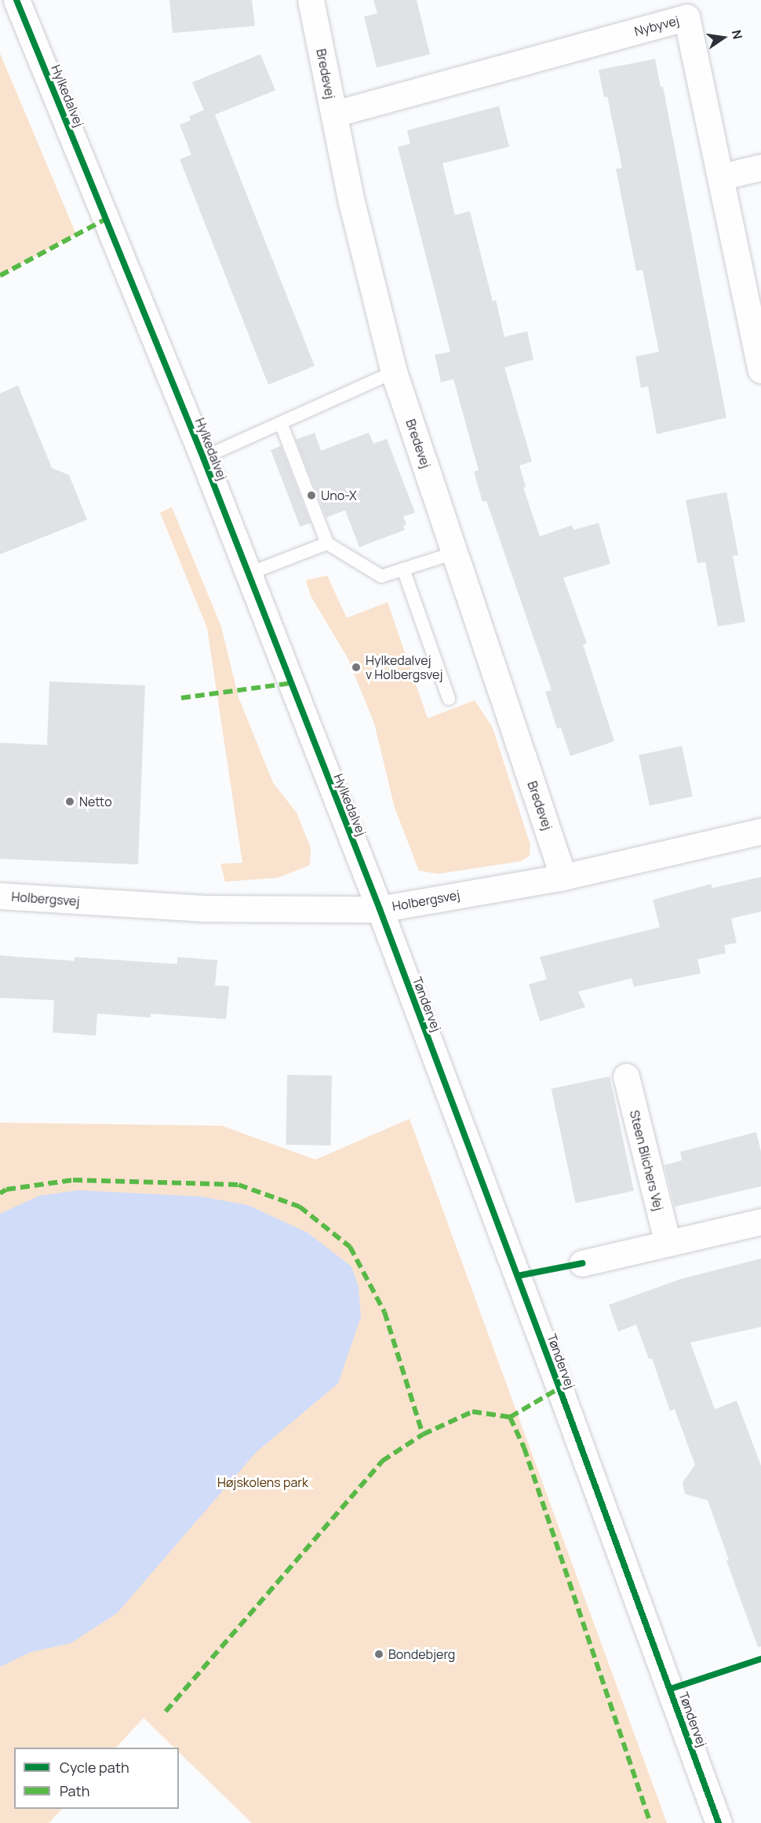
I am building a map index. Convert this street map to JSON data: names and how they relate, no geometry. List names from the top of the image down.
{
  "streets": {
    "street": [
      "Nybyvej",
      "Bredevej",
      "Hylkedalvej",
      "Holbergsvej",
      "Tøndervej",
      "Steen Blichers Vej"
    ]
  },
  "crossings": [
    ["Nybyvej", "Bredevej"],
    ["Bredevej", "Holbergsvej"],
    ["Hylkedalvej", "Holbergsvej"],
    ["Hylkedalvej", "Tøndervej"],
    ["Holbergsvej", "Tøndervej"]
  ],
  "parks": ["Højskolens park"],
  "places": [
    "Uno-X",
    "Hylkedalvej v Holbergsvej",
    "Netto",
    "Bondebjerg"
  ],
  "legend": ["Cycle path", "Path"],
  "north": "right"
}
